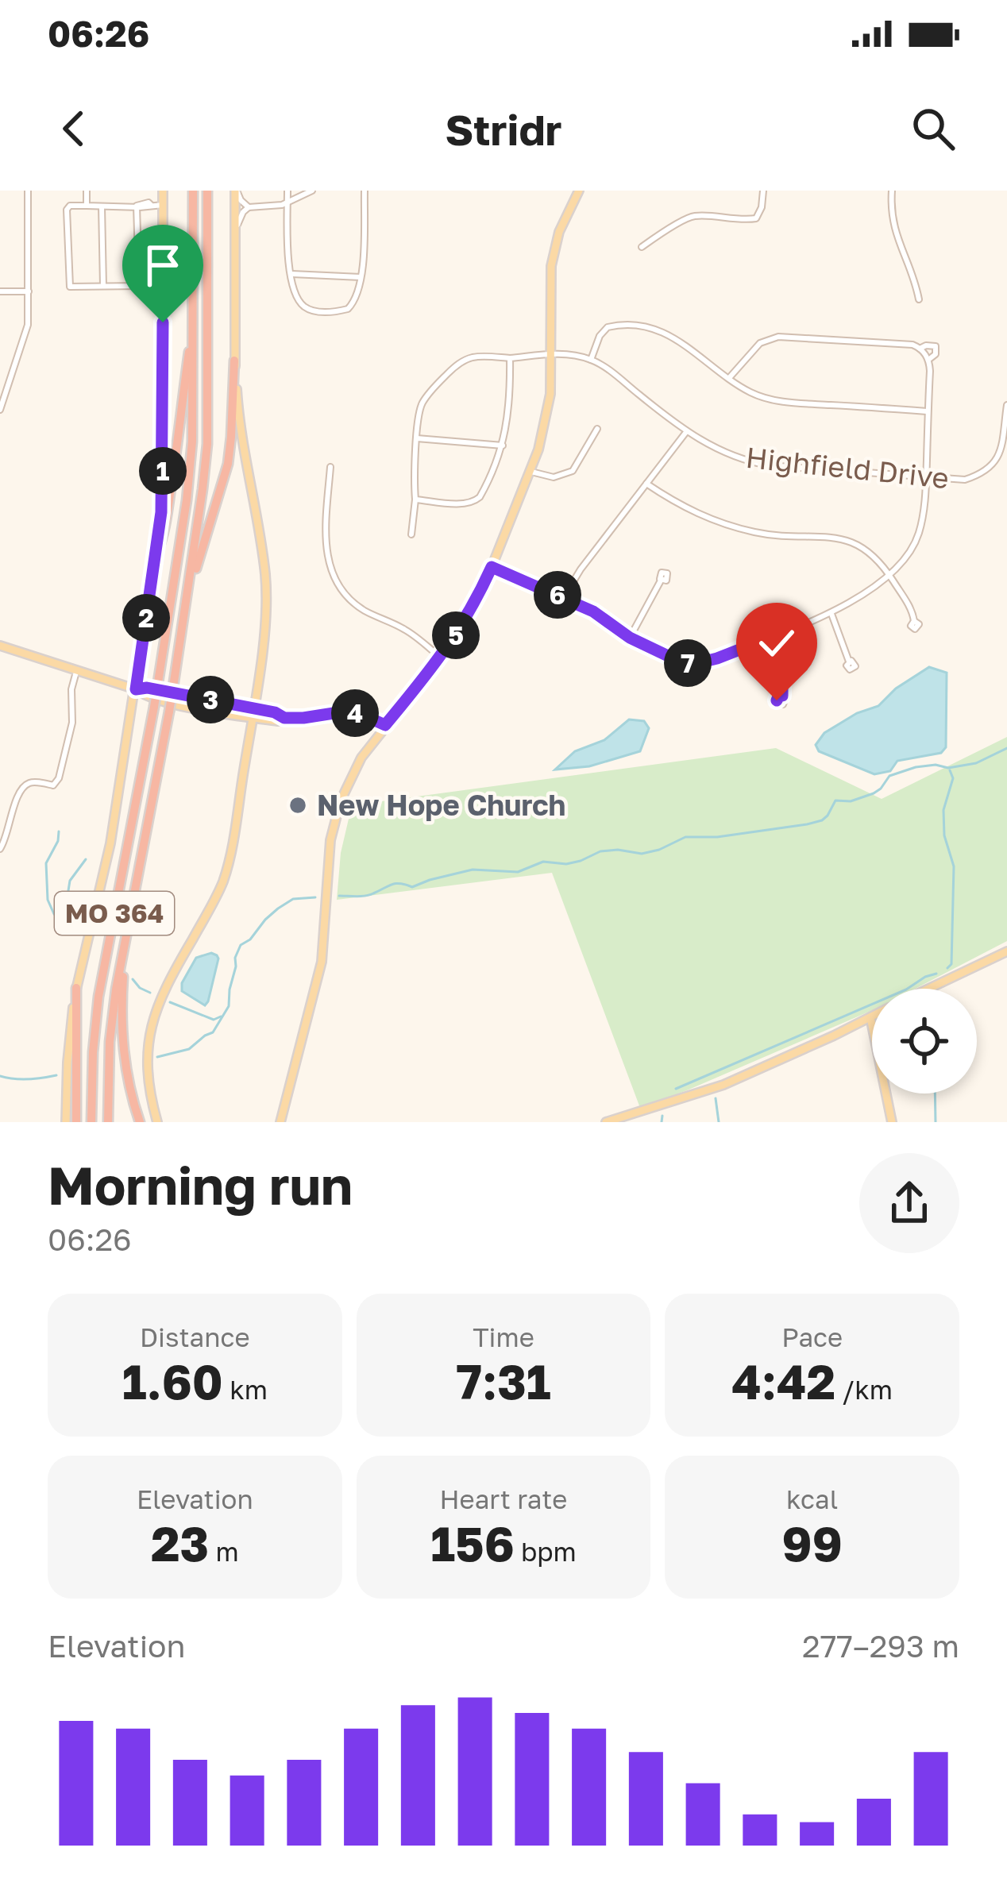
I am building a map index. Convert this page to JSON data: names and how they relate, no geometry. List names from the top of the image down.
{
  "streets": {
    "highway": ["MO 364"],
    "street": ["Highfield Drive"]
  },
  "places": ["New Hope Church"],
  "page": {
    "status": "06:26",
    "header": "Stridr",
    "pins": [
      "1",
      "6",
      "2",
      "5",
      "7",
      "3",
      "4"
    ],
    "heading": ["Morning run", "06:26"],
    "stats": [
      ["Distance", "1.60 km"],
      ["Time", "7:31"],
      ["Pace", "4:42 /km"],
      ["Elevation", "23 m"],
      ["Heart rate", "156 bpm"],
      ["kcal", "99"]
    ],
    "chart": ["Elevation", "277–293 m"]
  }
}
